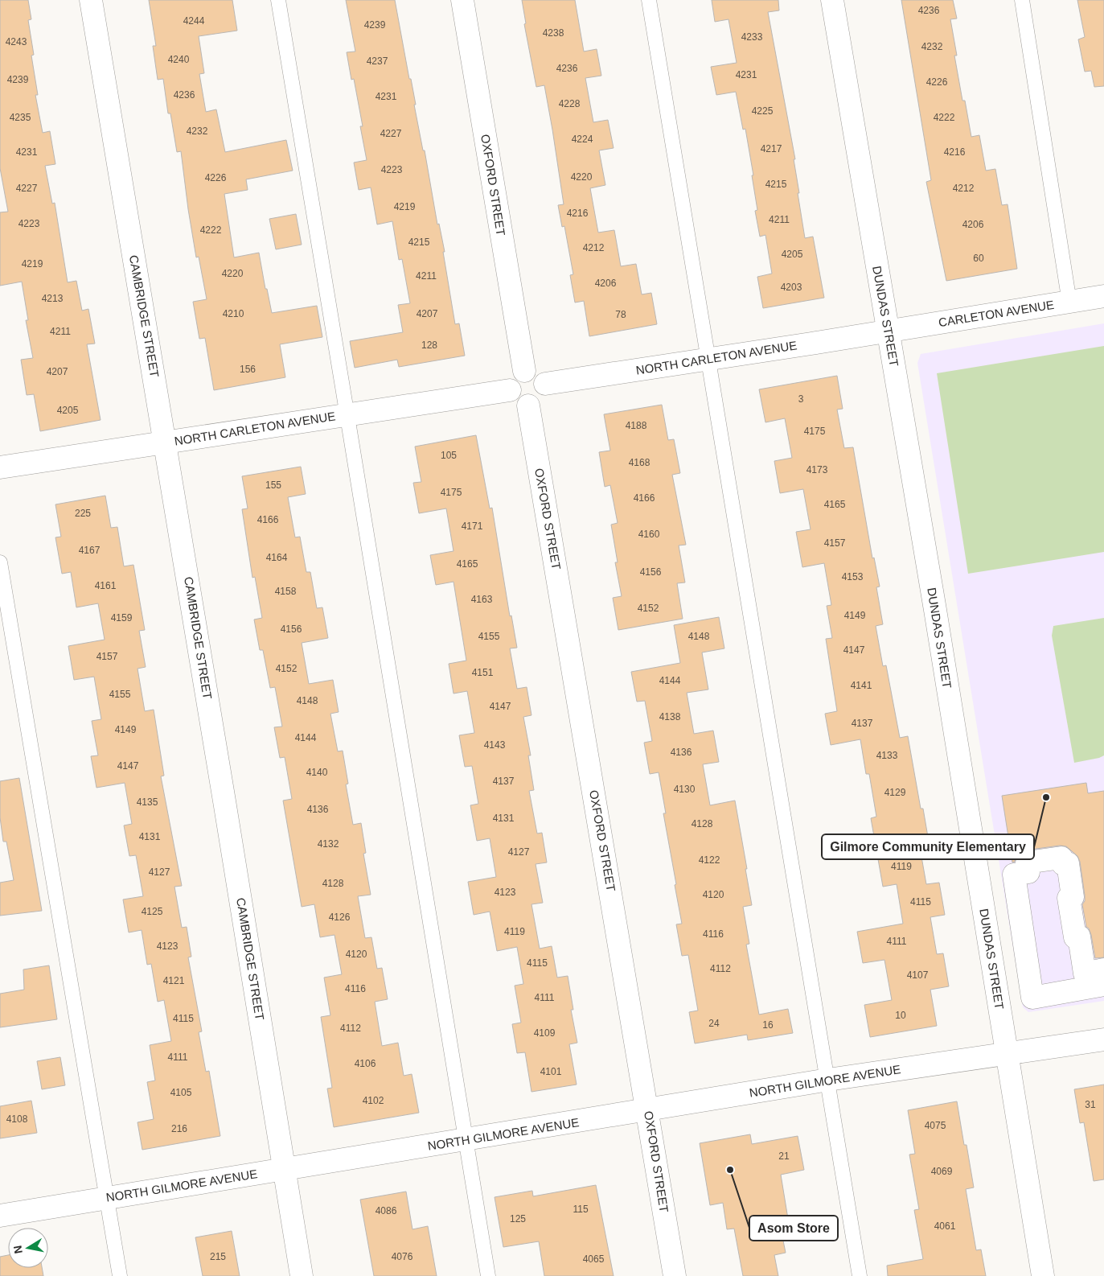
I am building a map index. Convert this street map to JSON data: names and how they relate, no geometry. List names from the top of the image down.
{
  "streets": {
    "street": [
      "OXFORD STREET",
      "CARLETON AVENUE",
      "CAMBRIDGE STREET",
      "DUNDAS STREET",
      "NORTH CARLETON AVENUE",
      "NORTH GILMORE AVENUE"
    ]
  },
  "crossings": [
    ["OXFORD STREET", "NORTH CARLETON AVENUE"],
    ["OXFORD STREET", "NORTH GILMORE AVENUE"],
    ["CARLETON AVENUE", "DUNDAS STREET"],
    ["CARLETON AVENUE", "NORTH CARLETON AVENUE"],
    ["CAMBRIDGE STREET", "NORTH CARLETON AVENUE"],
    ["CAMBRIDGE STREET", "NORTH GILMORE AVENUE"],
    ["DUNDAS STREET", "NORTH CARLETON AVENUE"],
    ["DUNDAS STREET", "NORTH GILMORE AVENUE"]
  ],
  "places": ["Gilmore Community Elementary", "Asom Store"],
  "house_numbers": [
    "4236",
    "4244",
    "4239",
    "4238",
    "4233",
    "4243",
    "4232",
    "4240",
    "4237",
    "4236",
    "4231",
    "4239",
    "4226",
    "4236",
    "4231",
    "4228",
    "4225",
    "4235",
    "4222",
    "4232",
    "4227",
    "4224",
    "4217",
    "4231",
    "4216",
    "4223",
    "4220",
    "4226",
    "4215",
    "4227",
    "4212",
    "4219",
    "4216",
    "4211",
    "4223",
    "4206",
    "4222",
    "4215",
    "4212",
    "4205",
    "60",
    "4219",
    "4220",
    "4211",
    "4206",
    "4203",
    "4213",
    "4210",
    "4207",
    "78",
    "4211",
    "128",
    "156",
    "4207",
    "3",
    "4205",
    "4188",
    "4175",
    "105",
    "4168",
    "4173",
    "155",
    "4175",
    "4166",
    "4165",
    "225",
    "4166",
    "4171",
    "4160",
    "4157",
    "4167",
    "4164",
    "4165",
    "4156",
    "4153",
    "4161",
    "4158",
    "4163",
    "4152",
    "4149",
    "4159",
    "4156",
    "4155",
    "4148",
    "4147",
    "4157",
    "4152",
    "4151",
    "4144",
    "4141",
    "4155",
    "4148",
    "4147",
    "4138",
    "4137",
    "4149",
    "4144",
    "4143",
    "4136",
    "4133",
    "4147",
    "4140",
    "4137",
    "4130",
    "4129",
    "4135",
    "4136",
    "4131",
    "4128",
    "4131",
    "4132",
    "4127",
    "4122",
    "4119",
    "4127",
    "4128",
    "4123",
    "4120",
    "4115",
    "4125",
    "4126",
    "4119",
    "4116",
    "4111",
    "4123",
    "4120",
    "4115",
    "4112",
    "4107",
    "4121",
    "4116",
    "4111",
    "10",
    "4115",
    "24",
    "16",
    "4112",
    "4109",
    "4111",
    "4106",
    "4101",
    "4105",
    "4102",
    "31",
    "4108",
    "4075",
    "216",
    "21",
    "4069",
    "115",
    "4086",
    "125",
    "4061",
    "215",
    "4076",
    "4065"
  ],
  "north": "left"
}
